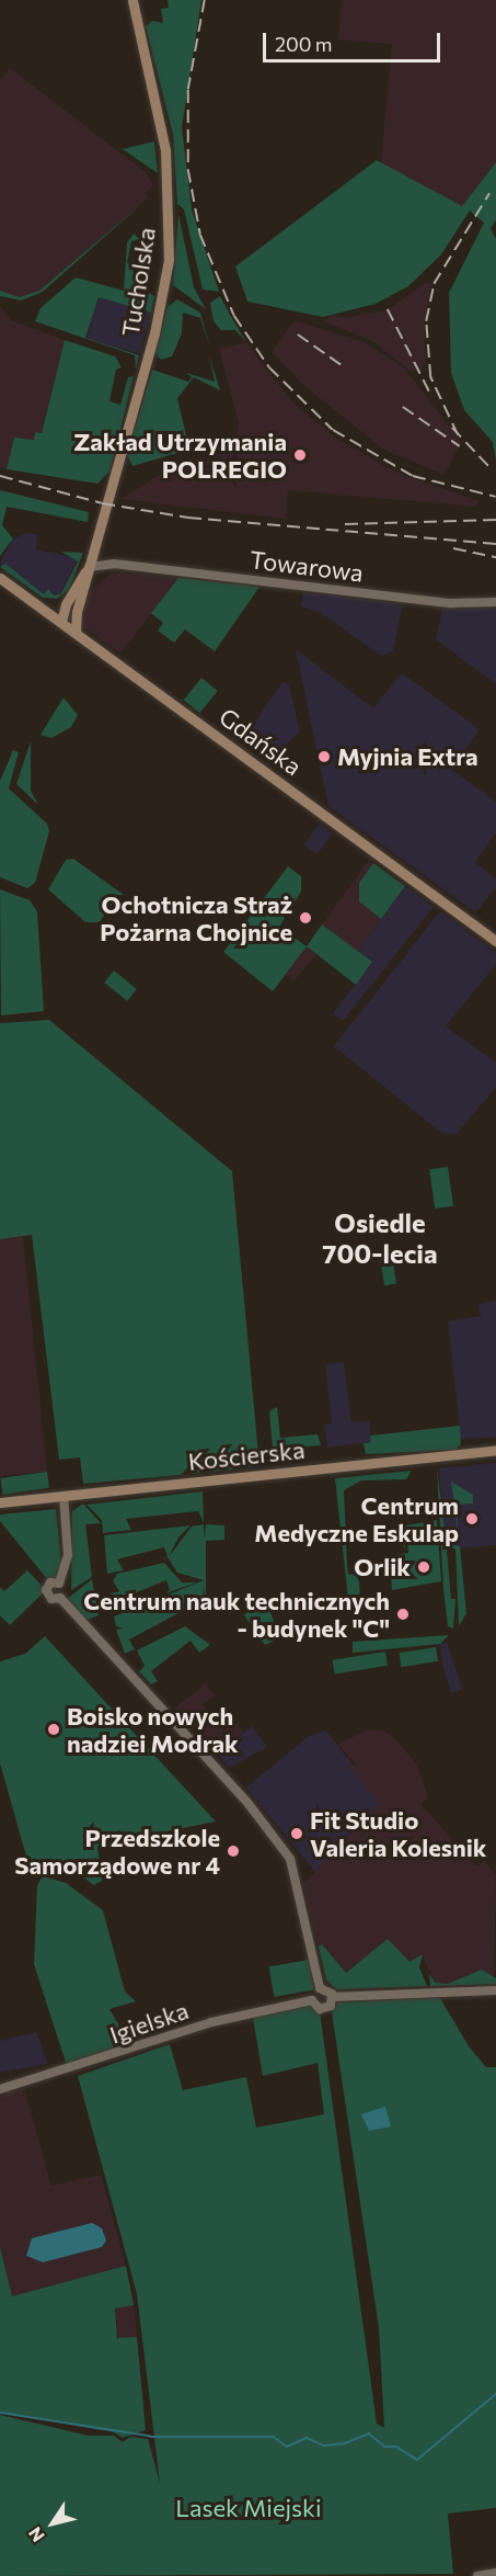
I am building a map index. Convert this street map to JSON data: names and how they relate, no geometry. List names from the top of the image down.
{
  "streets": {
    "main road": ["Tucholska", "Gdańska", "Kościerska"],
    "street": ["Towarowa", "Igielska"]
  },
  "crossings": [
    ["Tucholska", "Towarowa"],
    ["Tucholska", "Gdańska"]
  ],
  "districts": ["Osiedle 700-lecia"],
  "parks": ["Lasek Miejski"],
  "places": [
    "Zakład Utrzymania POLREGIO",
    "Myjnia Extra",
    "Ochotnicza Straż Pożarna Chojnice",
    "Centrum Medyczne Eskulap",
    "Orlik",
    "Centrum nauk technicznych - budynek \"C\"",
    "Boisko nowych nadziei Modrak",
    "Fit Studio Valeria Kolesnik",
    "Przedszkole Samorządowe nr 4"
  ],
  "scale_bar": "200 m",
  "north": "bottom left"
}
